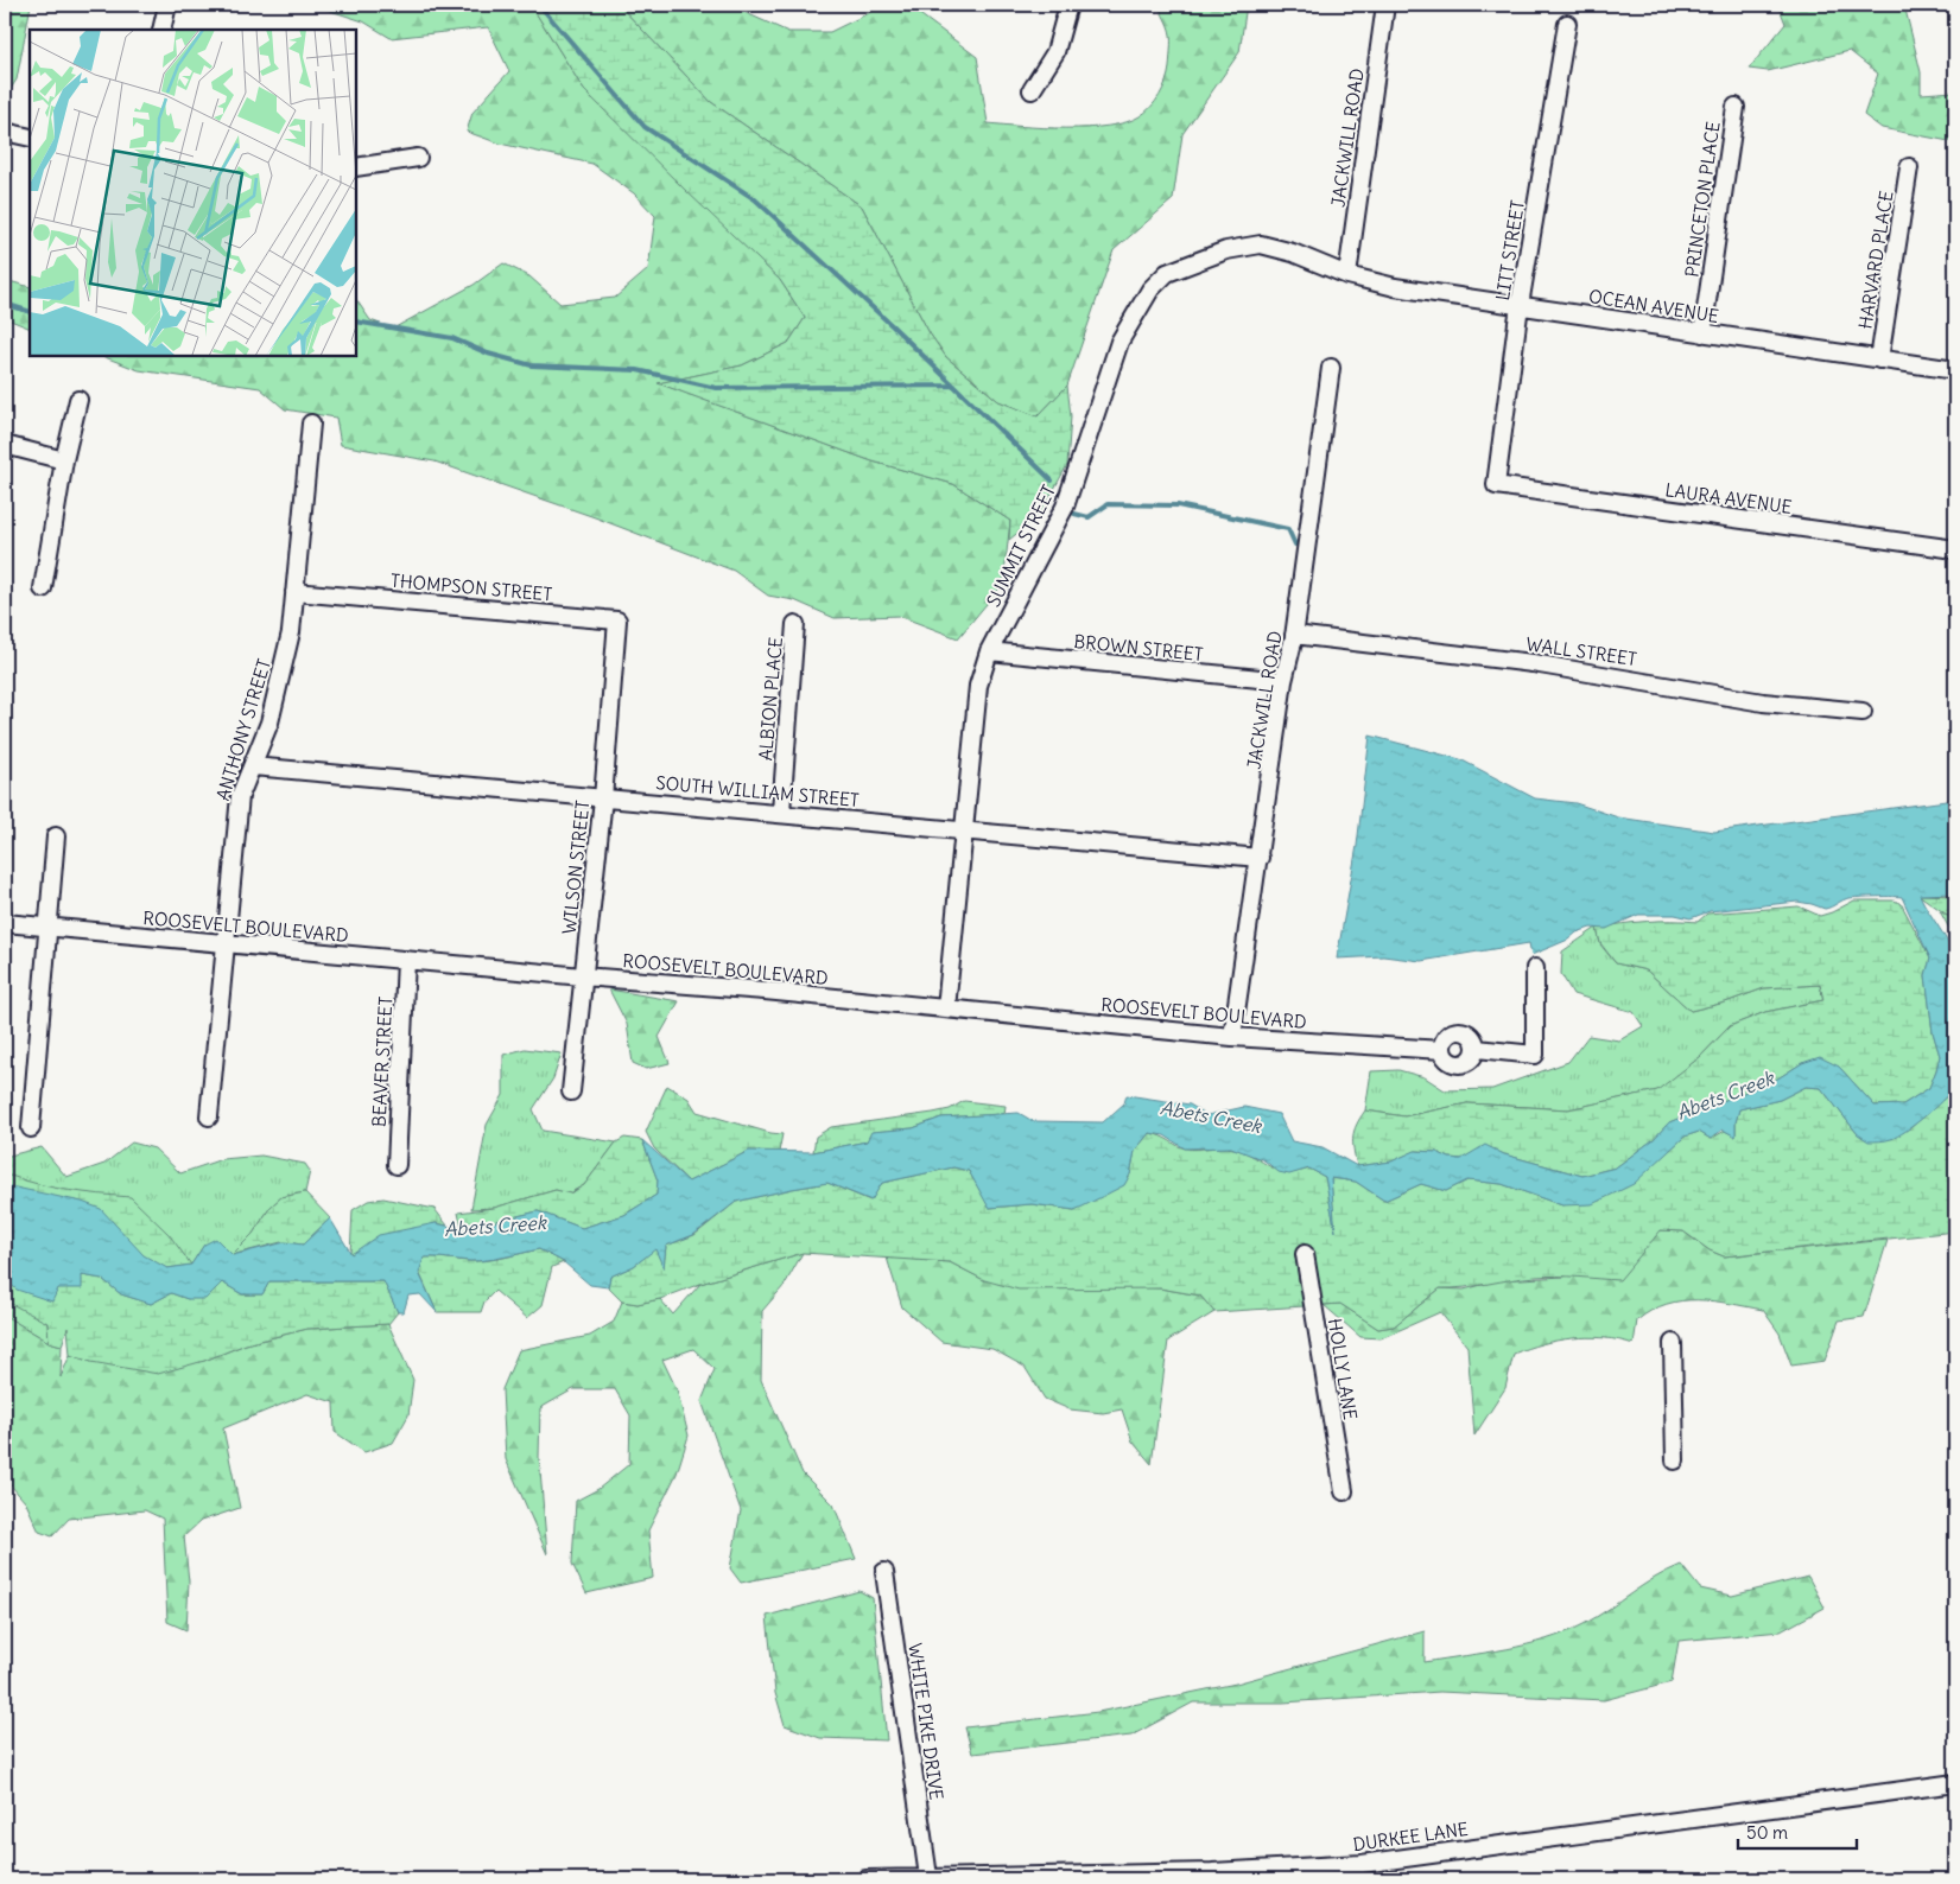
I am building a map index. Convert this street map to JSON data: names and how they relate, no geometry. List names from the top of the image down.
{
  "streets": {
    "street": [
      "JACKWILL ROAD",
      "PRINCETON PLACE",
      "LITT STREET",
      "HARVARD PLACE",
      "OCEAN AVENUE",
      "LAURA AVENUE",
      "SUMMIT STREET",
      "THOMPSON STREET",
      "BROWN STREET",
      "WALL STREET",
      "ALBION PLACE",
      "ANTHONY STREET",
      "SOUTH WILLIAM STREET",
      "WILSON STREET",
      "ROOSEVELT BOULEVARD",
      "BEAVER STREET",
      "HOLLY LANE",
      "WHITE PIKE DRIVE",
      "DURKEE LANE"
    ]
  },
  "crossings": [
    ["JACKWILL ROAD", "OCEAN AVENUE"],
    ["JACKWILL ROAD", "SUMMIT STREET"],
    ["JACKWILL ROAD", "BROWN STREET"],
    ["JACKWILL ROAD", "WALL STREET"],
    ["JACKWILL ROAD", "SOUTH WILLIAM STREET"],
    ["JACKWILL ROAD", "ROOSEVELT BOULEVARD"],
    ["PRINCETON PLACE", "OCEAN AVENUE"],
    ["LITT STREET", "OCEAN AVENUE"],
    ["LITT STREET", "LAURA AVENUE"],
    ["HARVARD PLACE", "OCEAN AVENUE"],
    ["OCEAN AVENUE", "SUMMIT STREET"],
    ["SUMMIT STREET", "BROWN STREET"],
    ["SUMMIT STREET", "SOUTH WILLIAM STREET"],
    ["SUMMIT STREET", "ROOSEVELT BOULEVARD"],
    ["THOMPSON STREET", "ANTHONY STREET"],
    ["THOMPSON STREET", "WILSON STREET"],
    ["ALBION PLACE", "SOUTH WILLIAM STREET"],
    ["ANTHONY STREET", "SOUTH WILLIAM STREET"],
    ["ANTHONY STREET", "ROOSEVELT BOULEVARD"],
    ["SOUTH WILLIAM STREET", "WILSON STREET"],
    ["WILSON STREET", "ROOSEVELT BOULEVARD"],
    ["ROOSEVELT BOULEVARD", "BEAVER STREET"],
    ["WHITE PIKE DRIVE", "DURKEE LANE"]
  ],
  "water": ["Abets Creek"],
  "scale_bar": "50 m"
}
